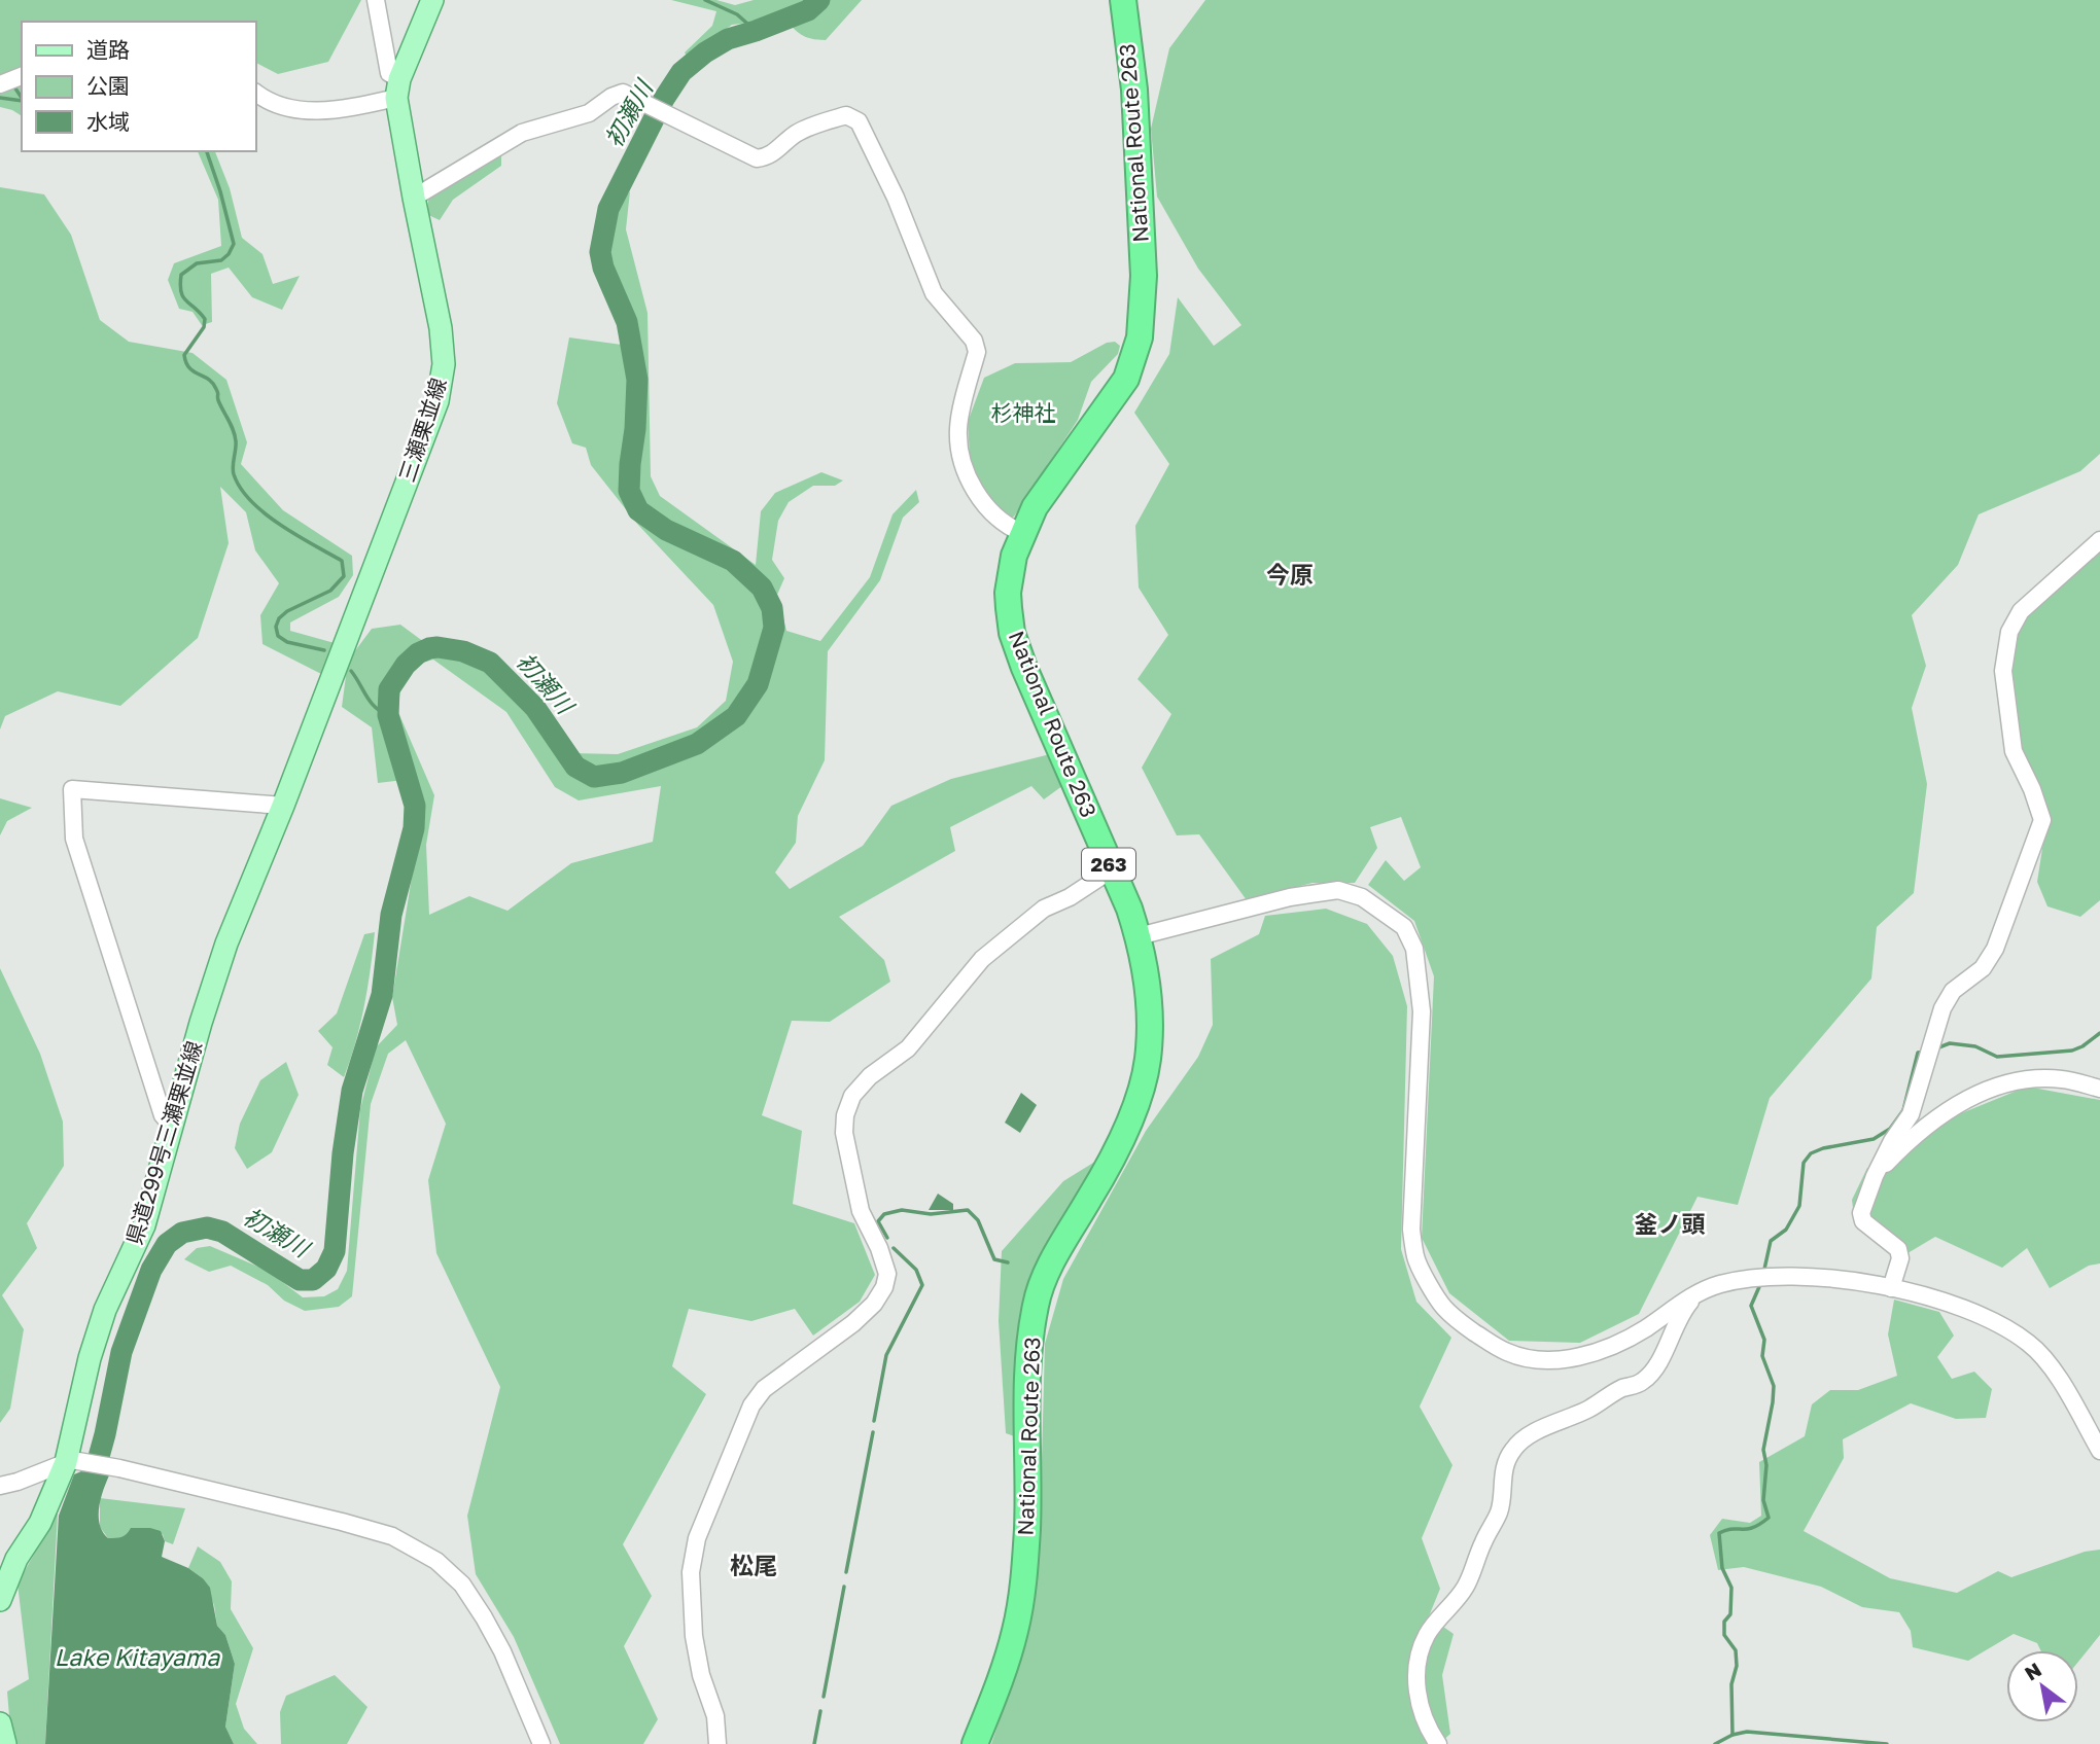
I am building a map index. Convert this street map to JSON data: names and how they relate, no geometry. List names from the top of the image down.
{
  "streets": {
    "highway": ["National Route 263", "263"],
    "main road": ["三瀬栗並線", "県道299号三瀬栗並線"]
  },
  "crossings": [
    ["三瀬栗並線", "県道299号三瀬栗並線"]
  ],
  "districts": ["今原", "釜ノ頭", "松尾"],
  "water": ["初瀬川", "Lake Kitayama"],
  "parks": ["杉神社"],
  "legend": ["道路", "公園", "水域"],
  "north": "top left"
}
